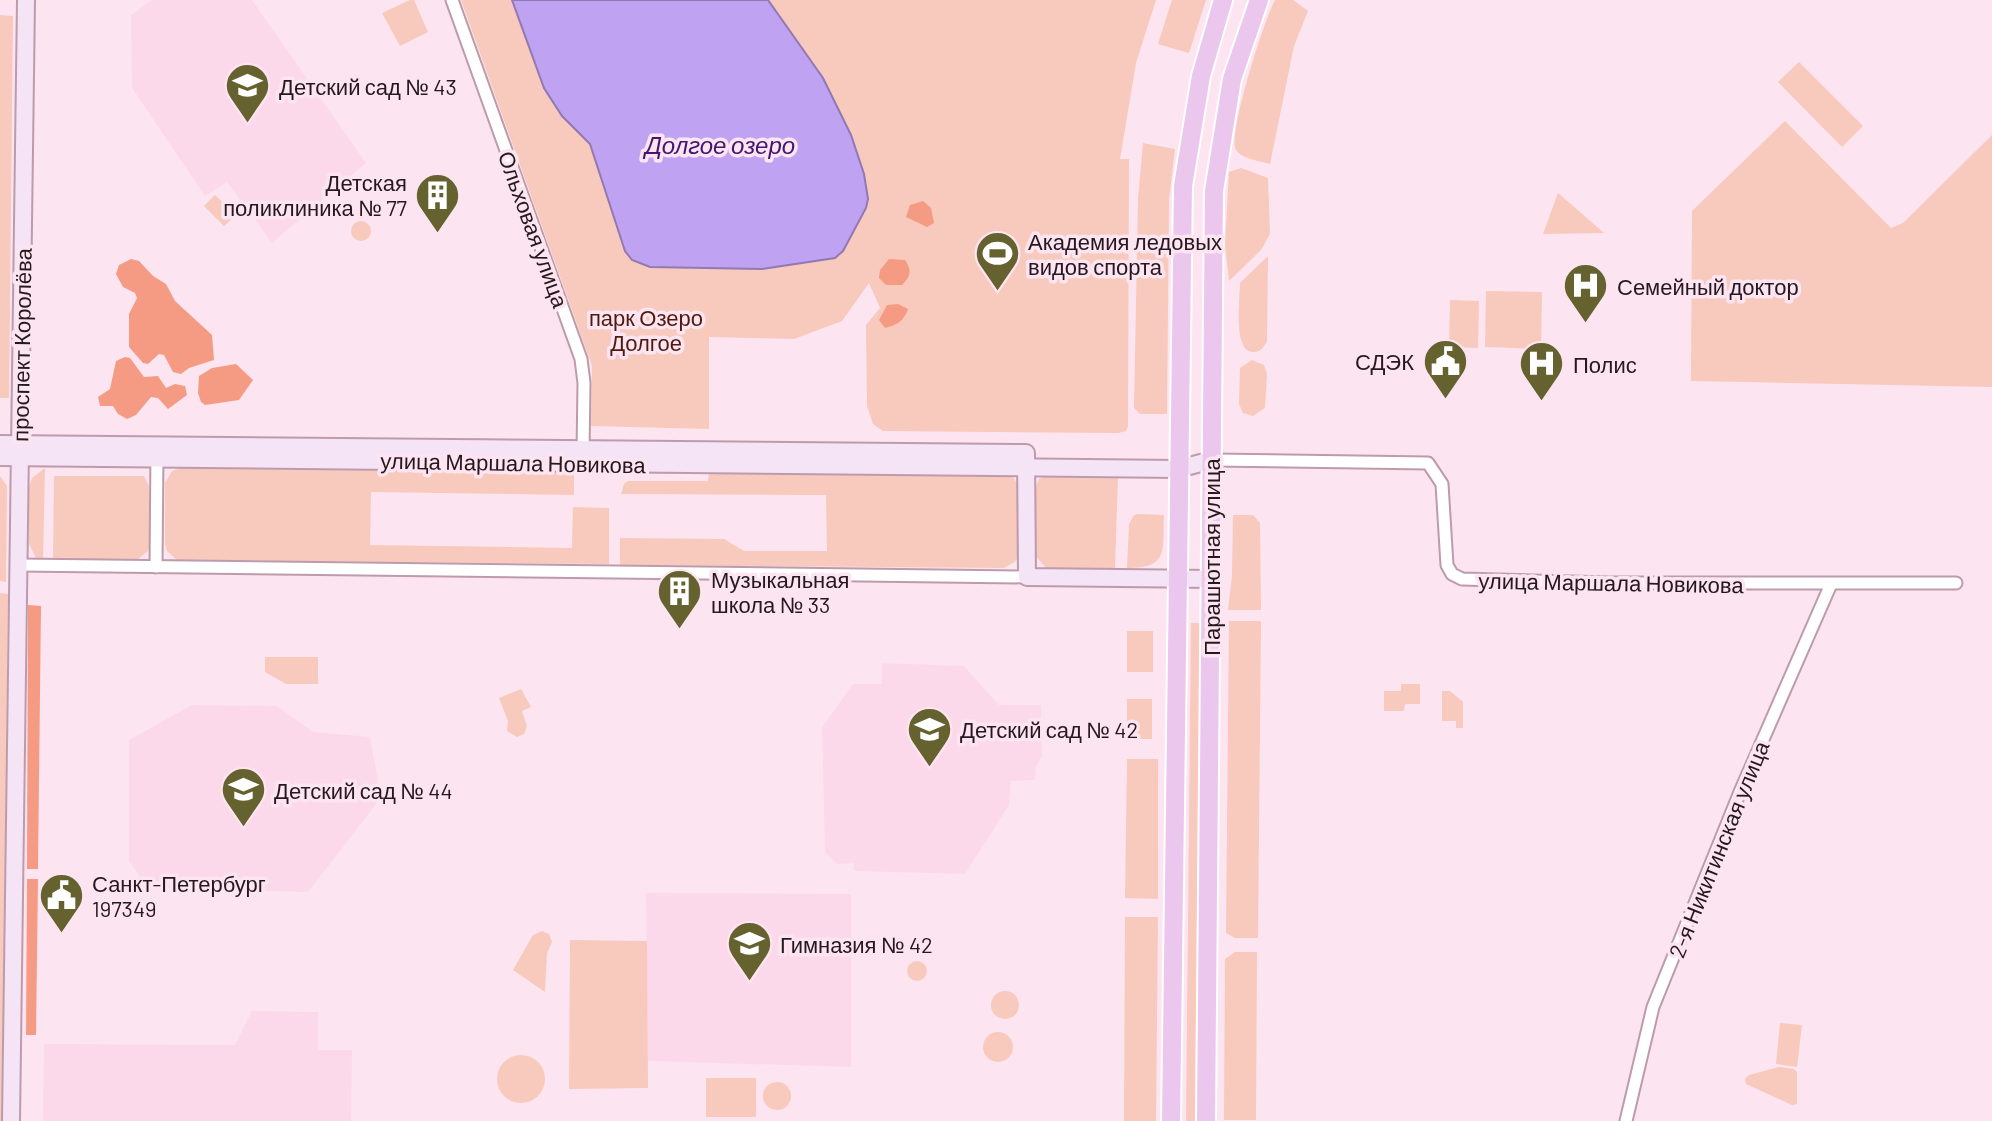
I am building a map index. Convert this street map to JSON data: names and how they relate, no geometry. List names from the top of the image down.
{
  "streets": {
    "main road": ["Парашютная улица"],
    "street": [
      "Ольховая улица",
      "проспект Королёва",
      "улица Маршала Новикова",
      "2-я Никитинская улица"
    ]
  },
  "crossings": [
    ["Ольховая улица", "улица Маршала Новикова"],
    ["проспект Королёва", "улица Маршала Новикова"],
    ["улица Маршала Новикова", "Парашютная улица"],
    ["улица Маршала Новикова", "2-я Никитинская улица"]
  ],
  "water": ["Долгое озеро"],
  "parks": ["парк Озеро Долгое"],
  "places": {
    "school or university": [
      "Детский сад № 43",
      "Детский сад № 42",
      "Детский сад № 44",
      "Гимназия № 42"
    ],
    "building": ["Детская поликлиника № 77", "Музыкальная школа № 33"],
    "sports": ["Академия ледовых видов спорта"],
    "hospital": ["Семейный доктор", "Полис"],
    "public building": ["СДЭК", "Санкт-Петербург 197349"]
  }
}
